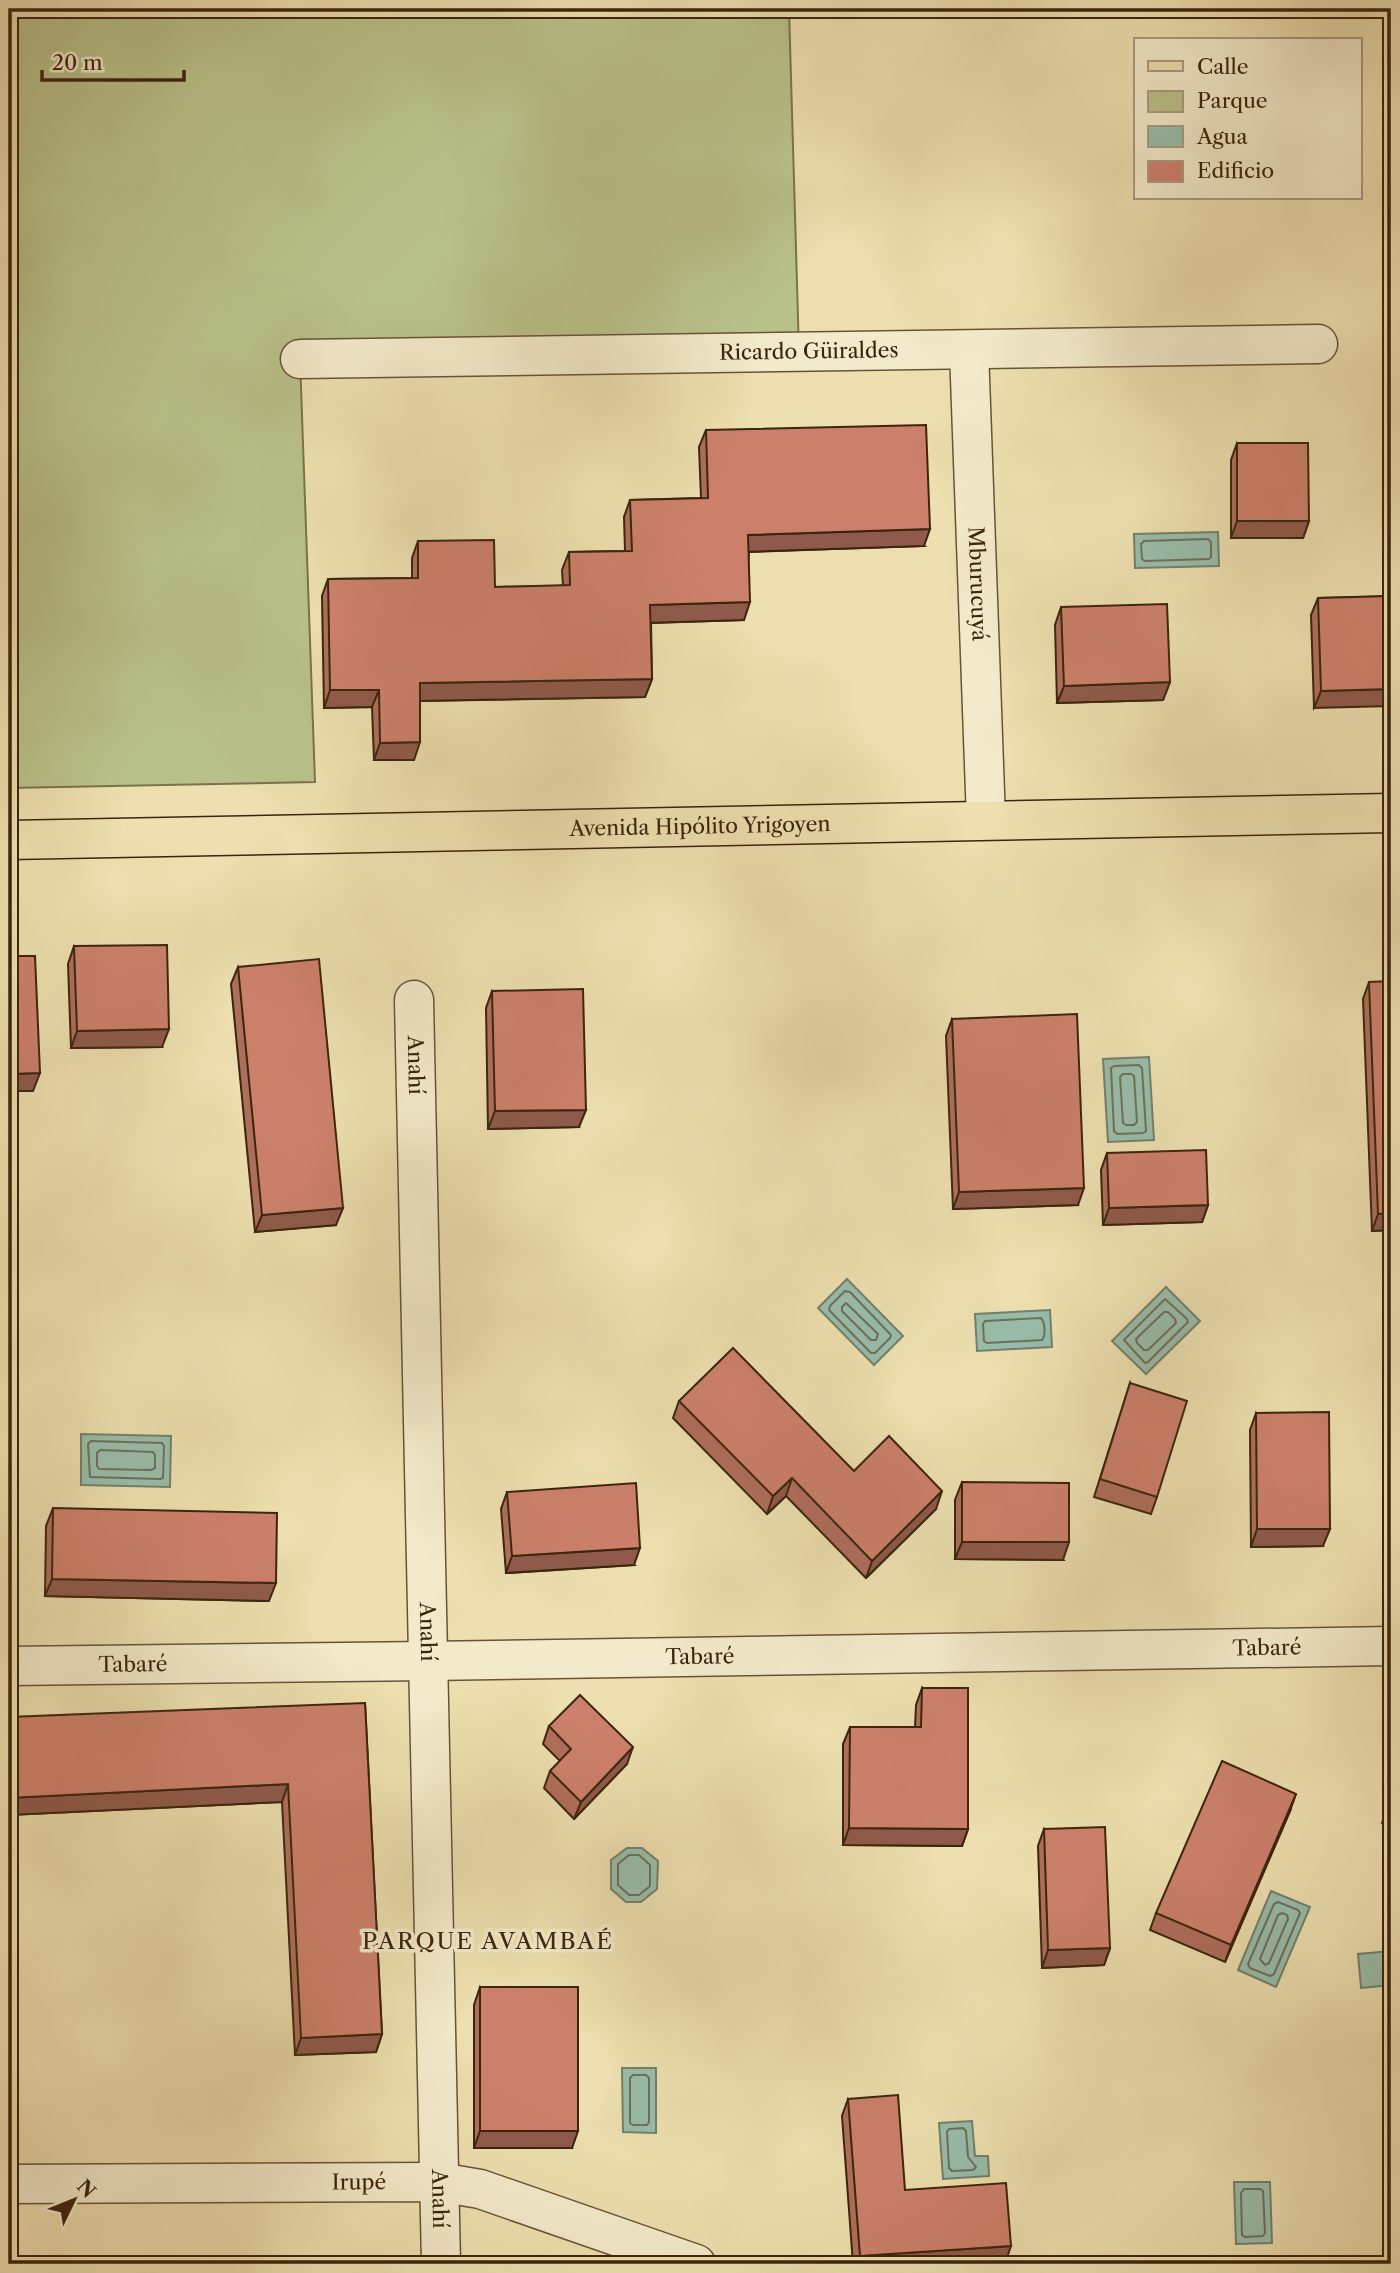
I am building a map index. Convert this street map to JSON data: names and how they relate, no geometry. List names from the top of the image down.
{
  "streets": {
    "main road": ["Avenida Hipólito Yrigoyen"],
    "street": [
      "Ricardo Güiraldes",
      "Mburucuyá",
      "Anahí",
      "Tabaré",
      "Irupé"
    ]
  },
  "crossings": [
    ["Ricardo Güiraldes", "Mburucuyá"],
    ["Mburucuyá", "Avenida Hipólito Yrigoyen"],
    ["Anahí", "Tabaré"],
    ["Anahí", "Irupé"]
  ],
  "districts": ["PARQUE AVAMBAÉ"],
  "legend": [
    "Calle",
    "Parque",
    "Agua",
    "Edificio"
  ],
  "scale_bar": "20 m",
  "north": "top right"
}
